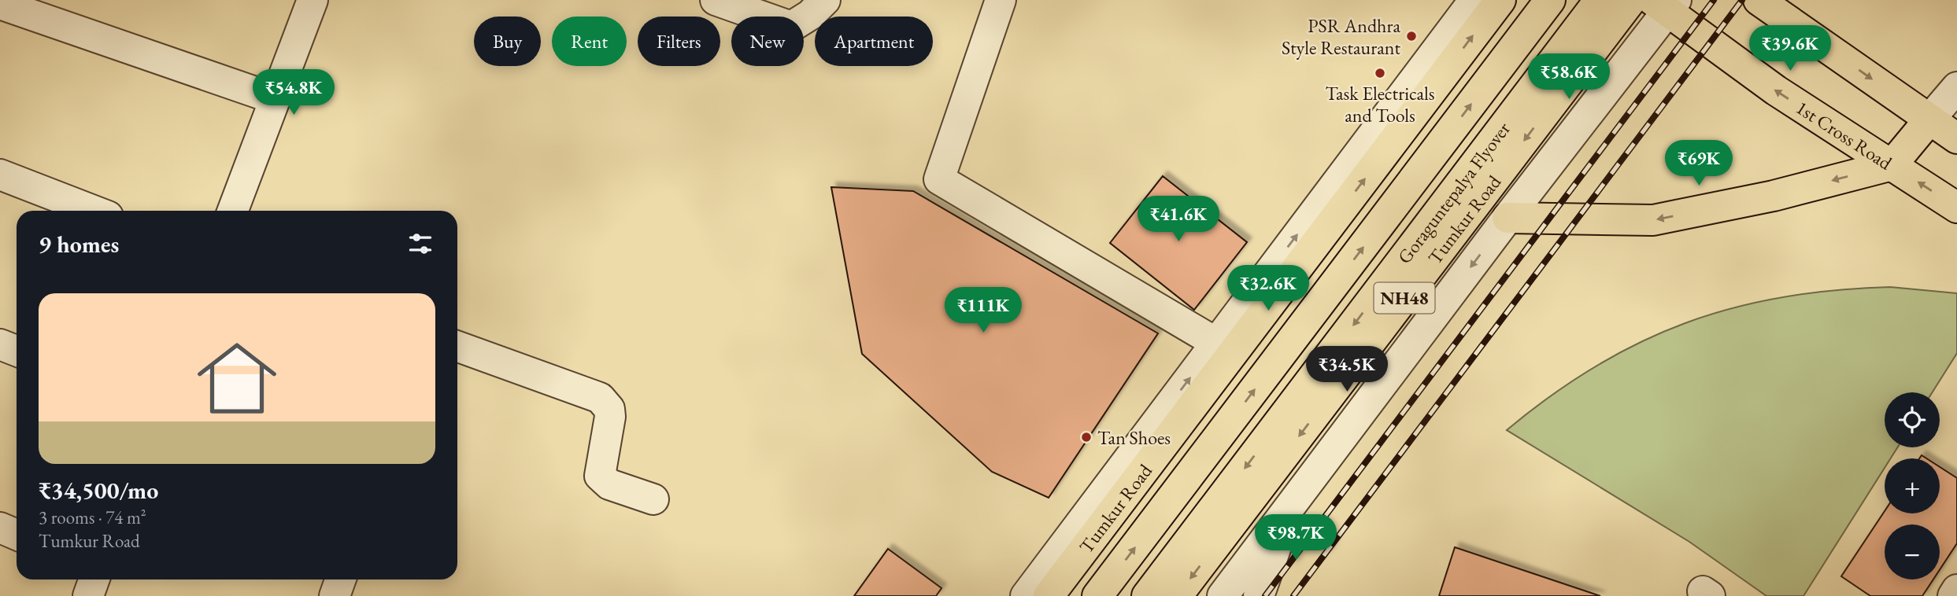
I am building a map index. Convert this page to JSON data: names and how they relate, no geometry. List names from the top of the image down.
{
  "streets": {
    "main road": [
      "1st Cross Road",
      "Goraguntepalya Flyover",
      "Tumkur Road",
      "NH48"
    ]
  },
  "places": ["PSR Andhra Style Restaurant", "Task Electricals and Tools", "Tan Shoes"],
  "page": {
    "chip": [
      "Buy",
      "Rent",
      "Filters",
      "New",
      "Apartment"
    ],
    "price": [
      "₹39.6K",
      "₹58.6K",
      "₹54.8K",
      "₹69K",
      "₹41.6K",
      "₹32.6K",
      "₹111K",
      "₹34.5K",
      "₹98.7K"
    ],
    "heading": "9 homes",
    "list": [
      {
        "name": "₹34,500/mo",
        "note": "3 rooms · 74 m² · Tumkur Road"
      }
    ],
    "map_buttons": ["+", "−"]
  }
}
